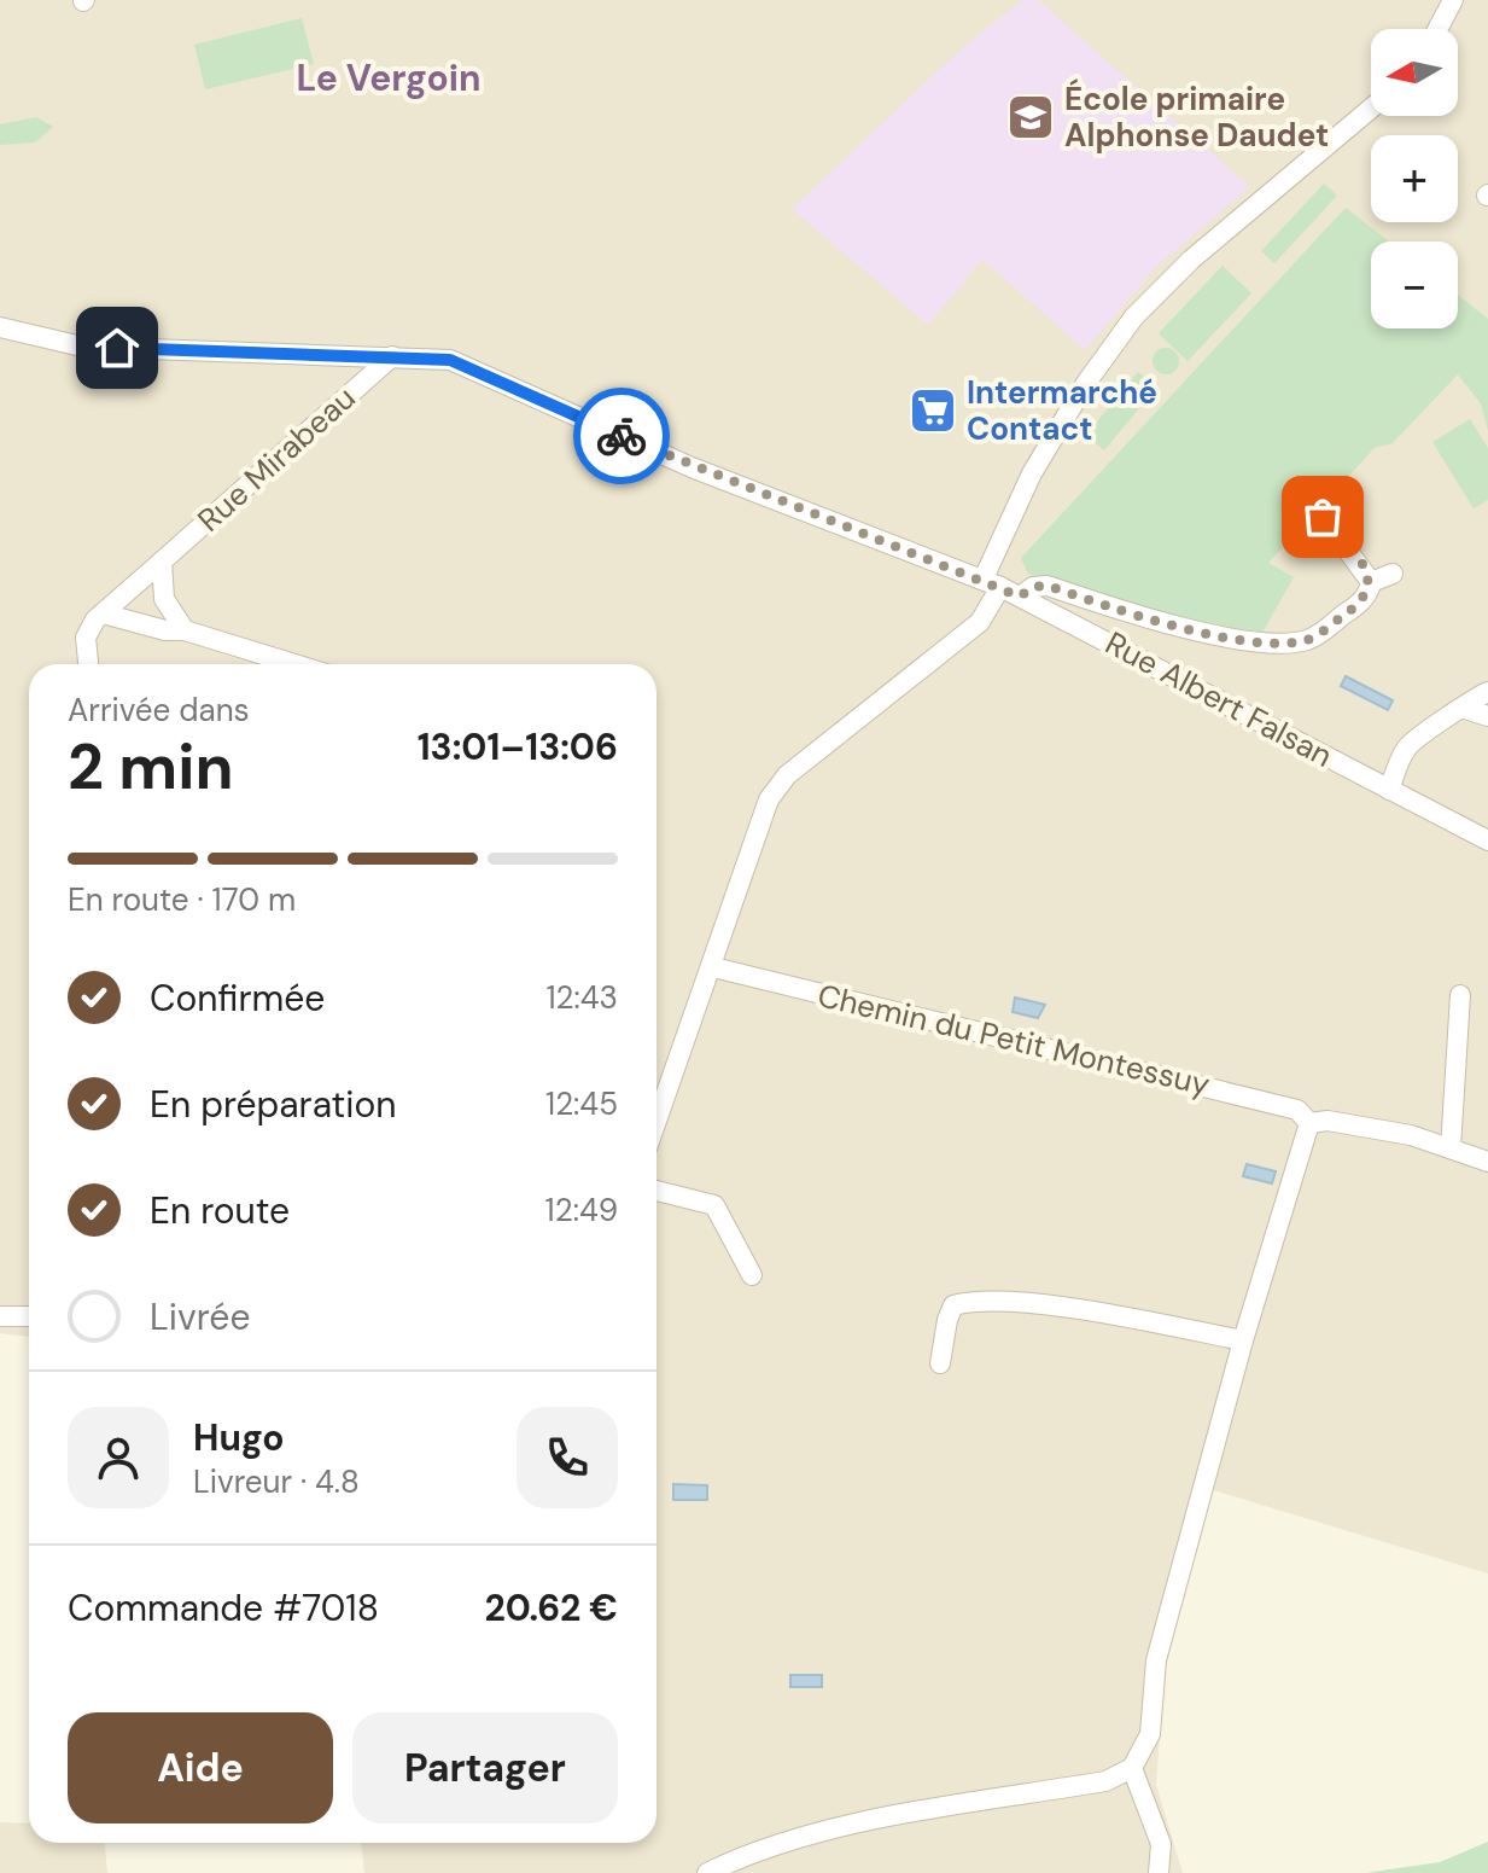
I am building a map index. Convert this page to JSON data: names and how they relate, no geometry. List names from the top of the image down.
{
  "streets": {
    "street": ["Rue Mirabeau", "Rue Albert Falsan", "Chemin du Petit Montessuy"]
  },
  "crossings": [
    ["Rue Mirabeau", "Rue Albert Falsan"]
  ],
  "districts": ["Le Vergoin"],
  "places": {
    "school or university": ["École primaire Alphonse Daudet"],
    "supermarket": ["Intermarché Contact"]
  },
  "north": "left",
  "page": {
    "map_buttons": ["+", "−"],
    "heading": ["2 min", "Arrivée dans", "13:01–13:06"],
    "panel": [
      "Hugo",
      "Livreur · 4.8",
      "Commande #7018",
      "20.62 €"
    ],
    "bar": "En route · 170 m",
    "list": [
      ["Confirmée", "12:43"],
      ["En préparation", "12:45"],
      ["En route", "12:49"],
      "Livrée"
    ],
    "buttons": ["Aide", "Partager"]
  }
}
